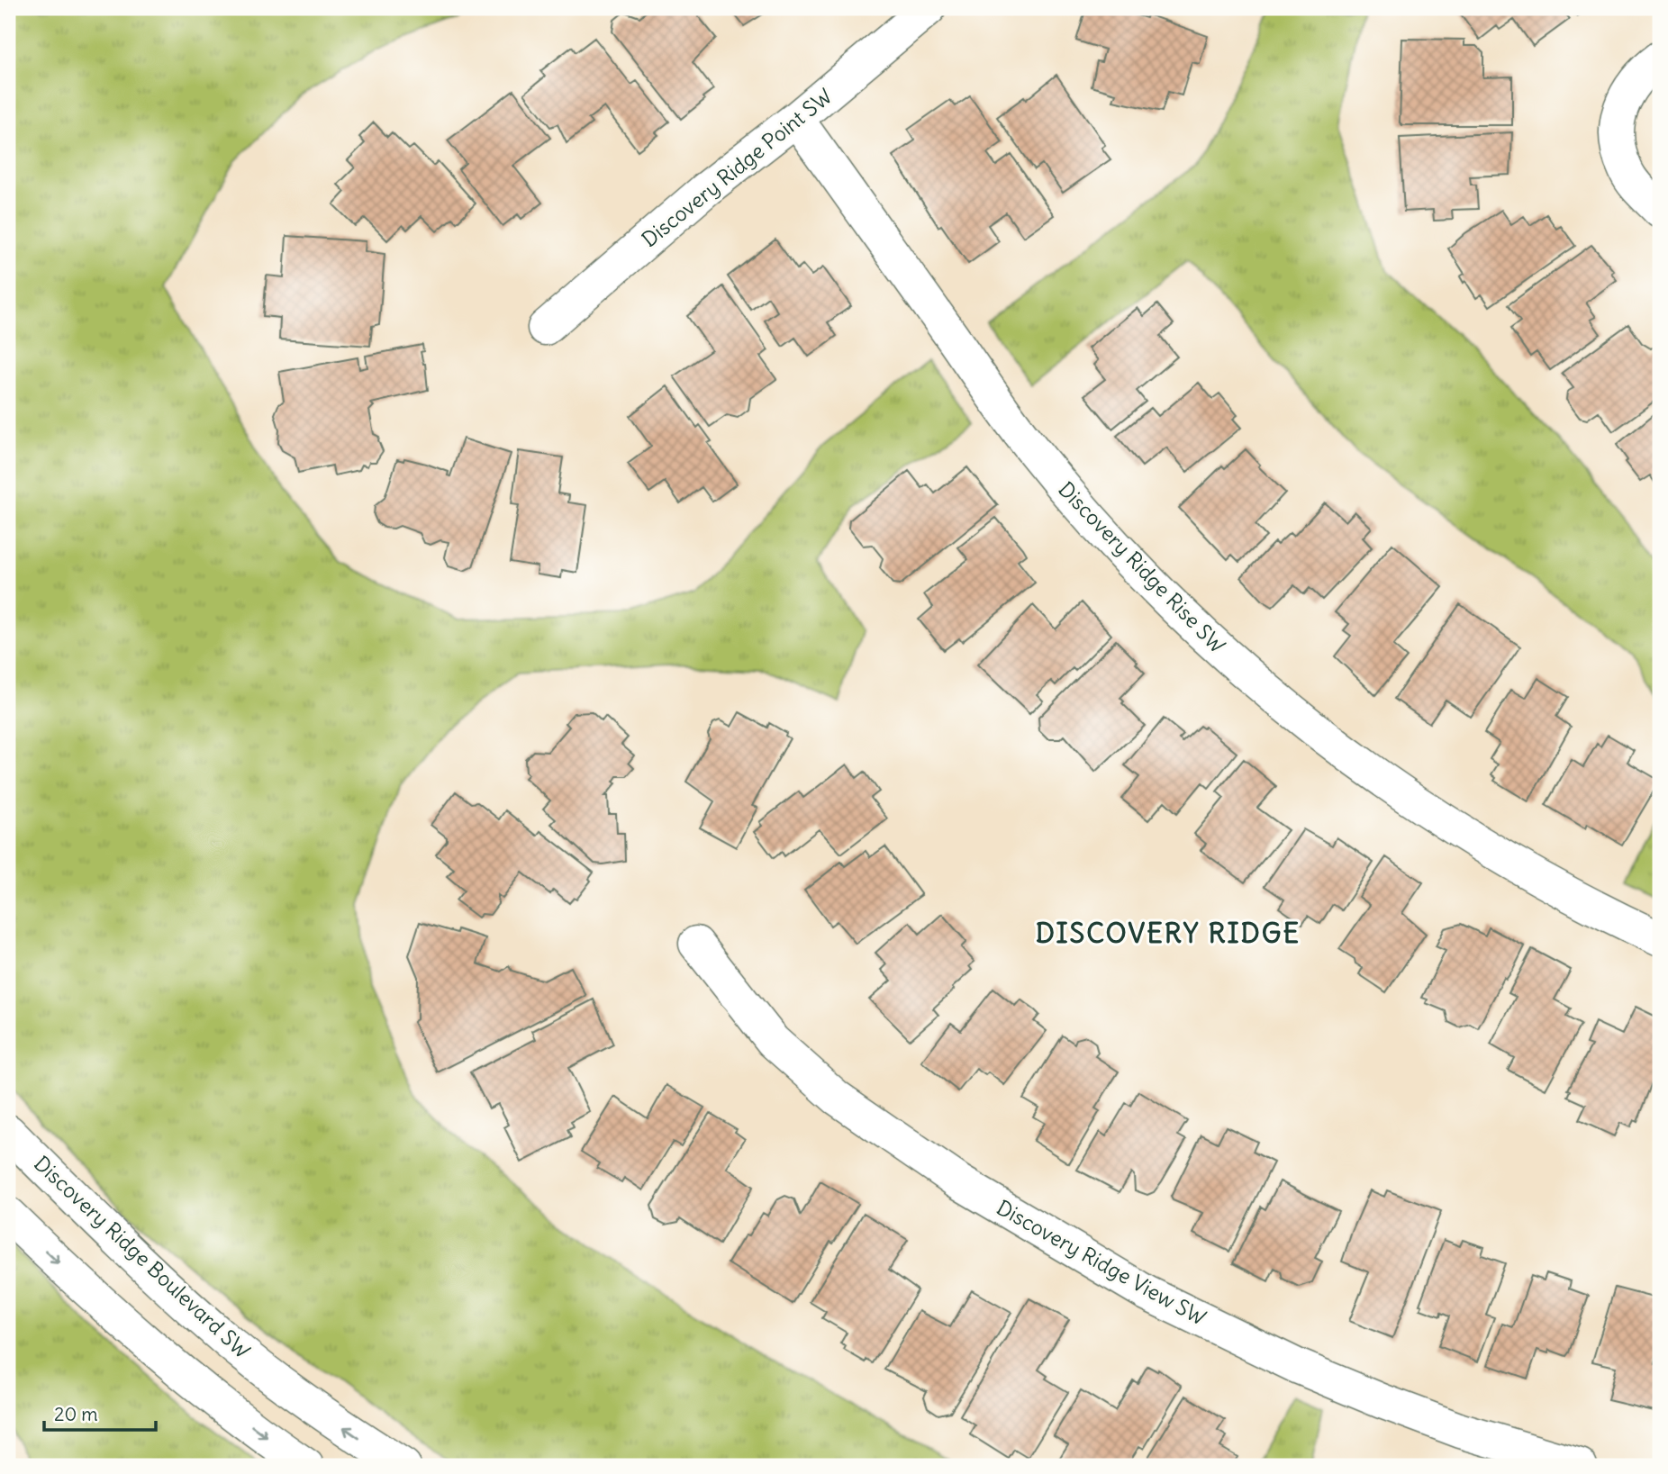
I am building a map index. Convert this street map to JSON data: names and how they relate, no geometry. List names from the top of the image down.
{
  "streets": {
    "street": [
      "Discovery Ridge Point SW",
      "Discovery Ridge Rise SW",
      "Discovery Ridge Boulevard SW",
      "Discovery Ridge View SW"
    ]
  },
  "crossings": [
    ["Discovery Ridge Point SW", "Discovery Ridge Rise SW"]
  ],
  "districts": ["DISCOVERY RIDGE"],
  "scale_bar": "20 m"
}
